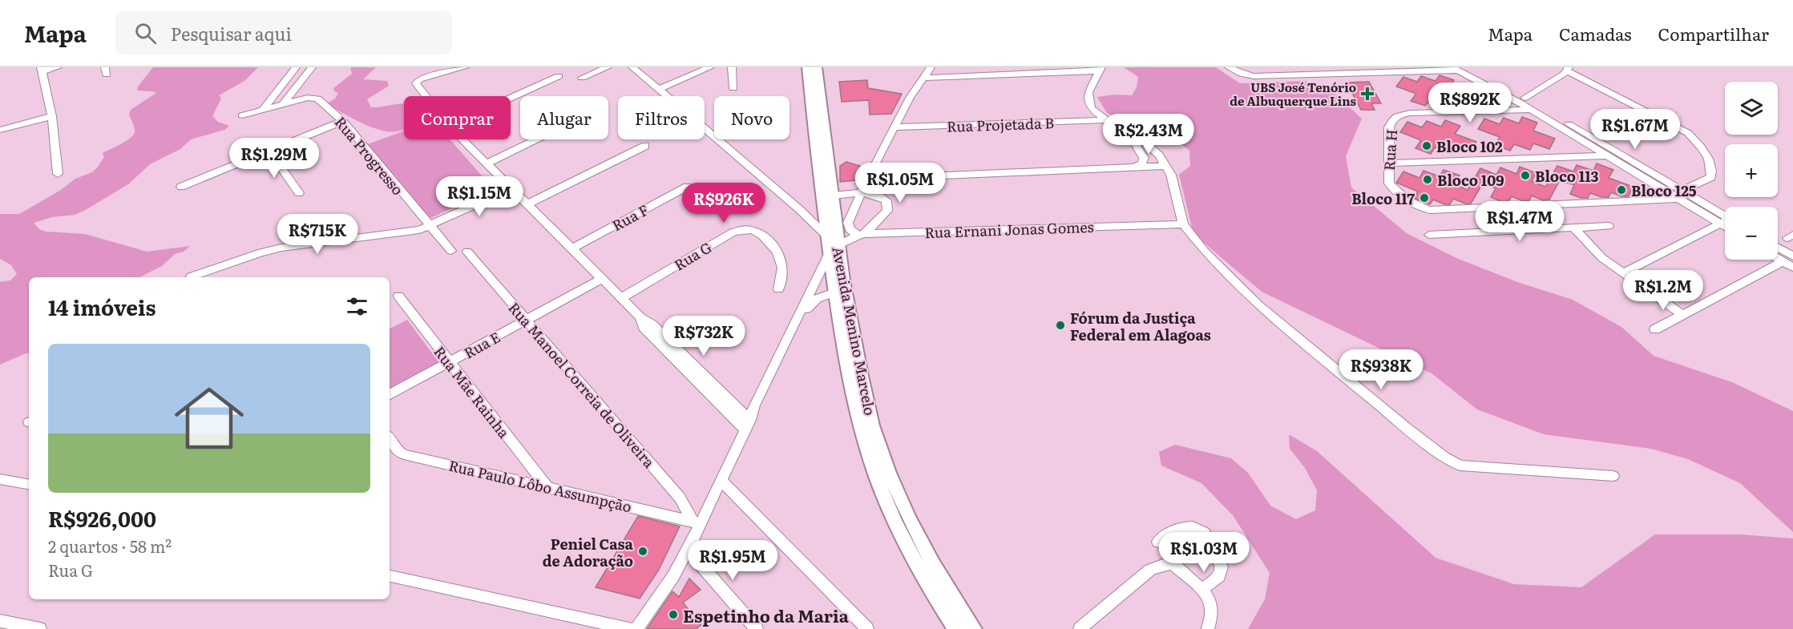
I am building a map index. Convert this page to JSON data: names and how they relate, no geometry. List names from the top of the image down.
{
  "streets": {
    "main road": ["Avenida Menino Marcelo"],
    "street": [
      "Rua Projetada B",
      "Rua H",
      "Rua Progresso",
      "Rua F",
      "Rua Ernani Jonas Gomes",
      "Rua G",
      "Rua E",
      "Rua Manoel Correia de Oliveira",
      "Rua Mãe Rainha",
      "Rua Paulo Lôbo Assumpção"
    ]
  },
  "crossings": [
    ["Rua Ernani Jonas Gomes", "Avenida Menino Marcelo"],
    ["Rua E", "Rua Manoel Correia de Oliveira"],
    ["Rua E", "Rua Mãe Rainha"],
    ["Rua Manoel Correia de Oliveira", "Rua Paulo Lôbo Assumpção"],
    ["Rua Mãe Rainha", "Rua Paulo Lôbo Assumpção"]
  ],
  "places": {
    "health": ["UBS José Tenório de Albuquerque Lins"],
    "other": [
      "Bloco 102",
      "Bloco 113",
      "Bloco 109",
      "Bloco 125",
      "Bloco 117",
      "Fórum da Justiça Federal em Alagoas",
      "Peniel Casa de Adoração",
      "Espetinho da Maria"
    ]
  },
  "page": {
    "header": "Mapa",
    "search": "Pesquisar aqui",
    "nav": ["Mapa", "Camadas", "Compartilhar"],
    "map_buttons": ["+", "−"],
    "price": [
      "R$892K",
      "R$1.67M",
      "R$2.43M",
      "R$1.29M",
      "R$1.05M",
      "R$1.15M",
      "R$926K",
      "R$1.47M",
      "R$715K",
      "R$1.2M",
      "R$732K",
      "R$938K",
      "R$1.03M",
      "R$1.95M"
    ],
    "chip": [
      "Comprar",
      "Alugar",
      "Filtros",
      "Novo"
    ],
    "heading": "14 imóveis",
    "list": [
      {
        "name": "R$926,000",
        "note": "2 quartos · 58 m² · Rua G"
      }
    ]
  }
}
